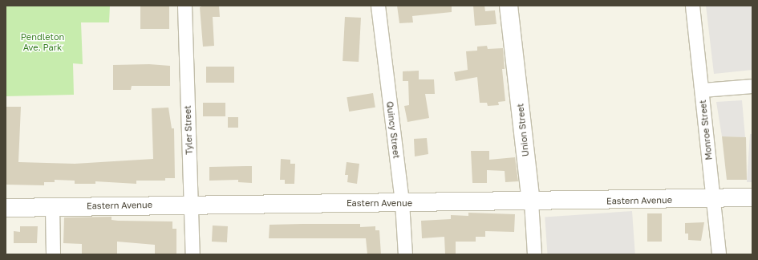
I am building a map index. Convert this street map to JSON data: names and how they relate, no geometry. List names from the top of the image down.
{
  "streets": {
    "street": [
      "Tyler Street",
      "Quincy Street",
      "Union Street",
      "Monroe Street",
      "Eastern Avenue"
    ]
  },
  "crossings": [
    ["Tyler Street", "Eastern Avenue"],
    ["Quincy Street", "Eastern Avenue"],
    ["Union Street", "Eastern Avenue"],
    ["Monroe Street", "Eastern Avenue"]
  ],
  "parks": ["Pendleton Ave. Park"]
}
